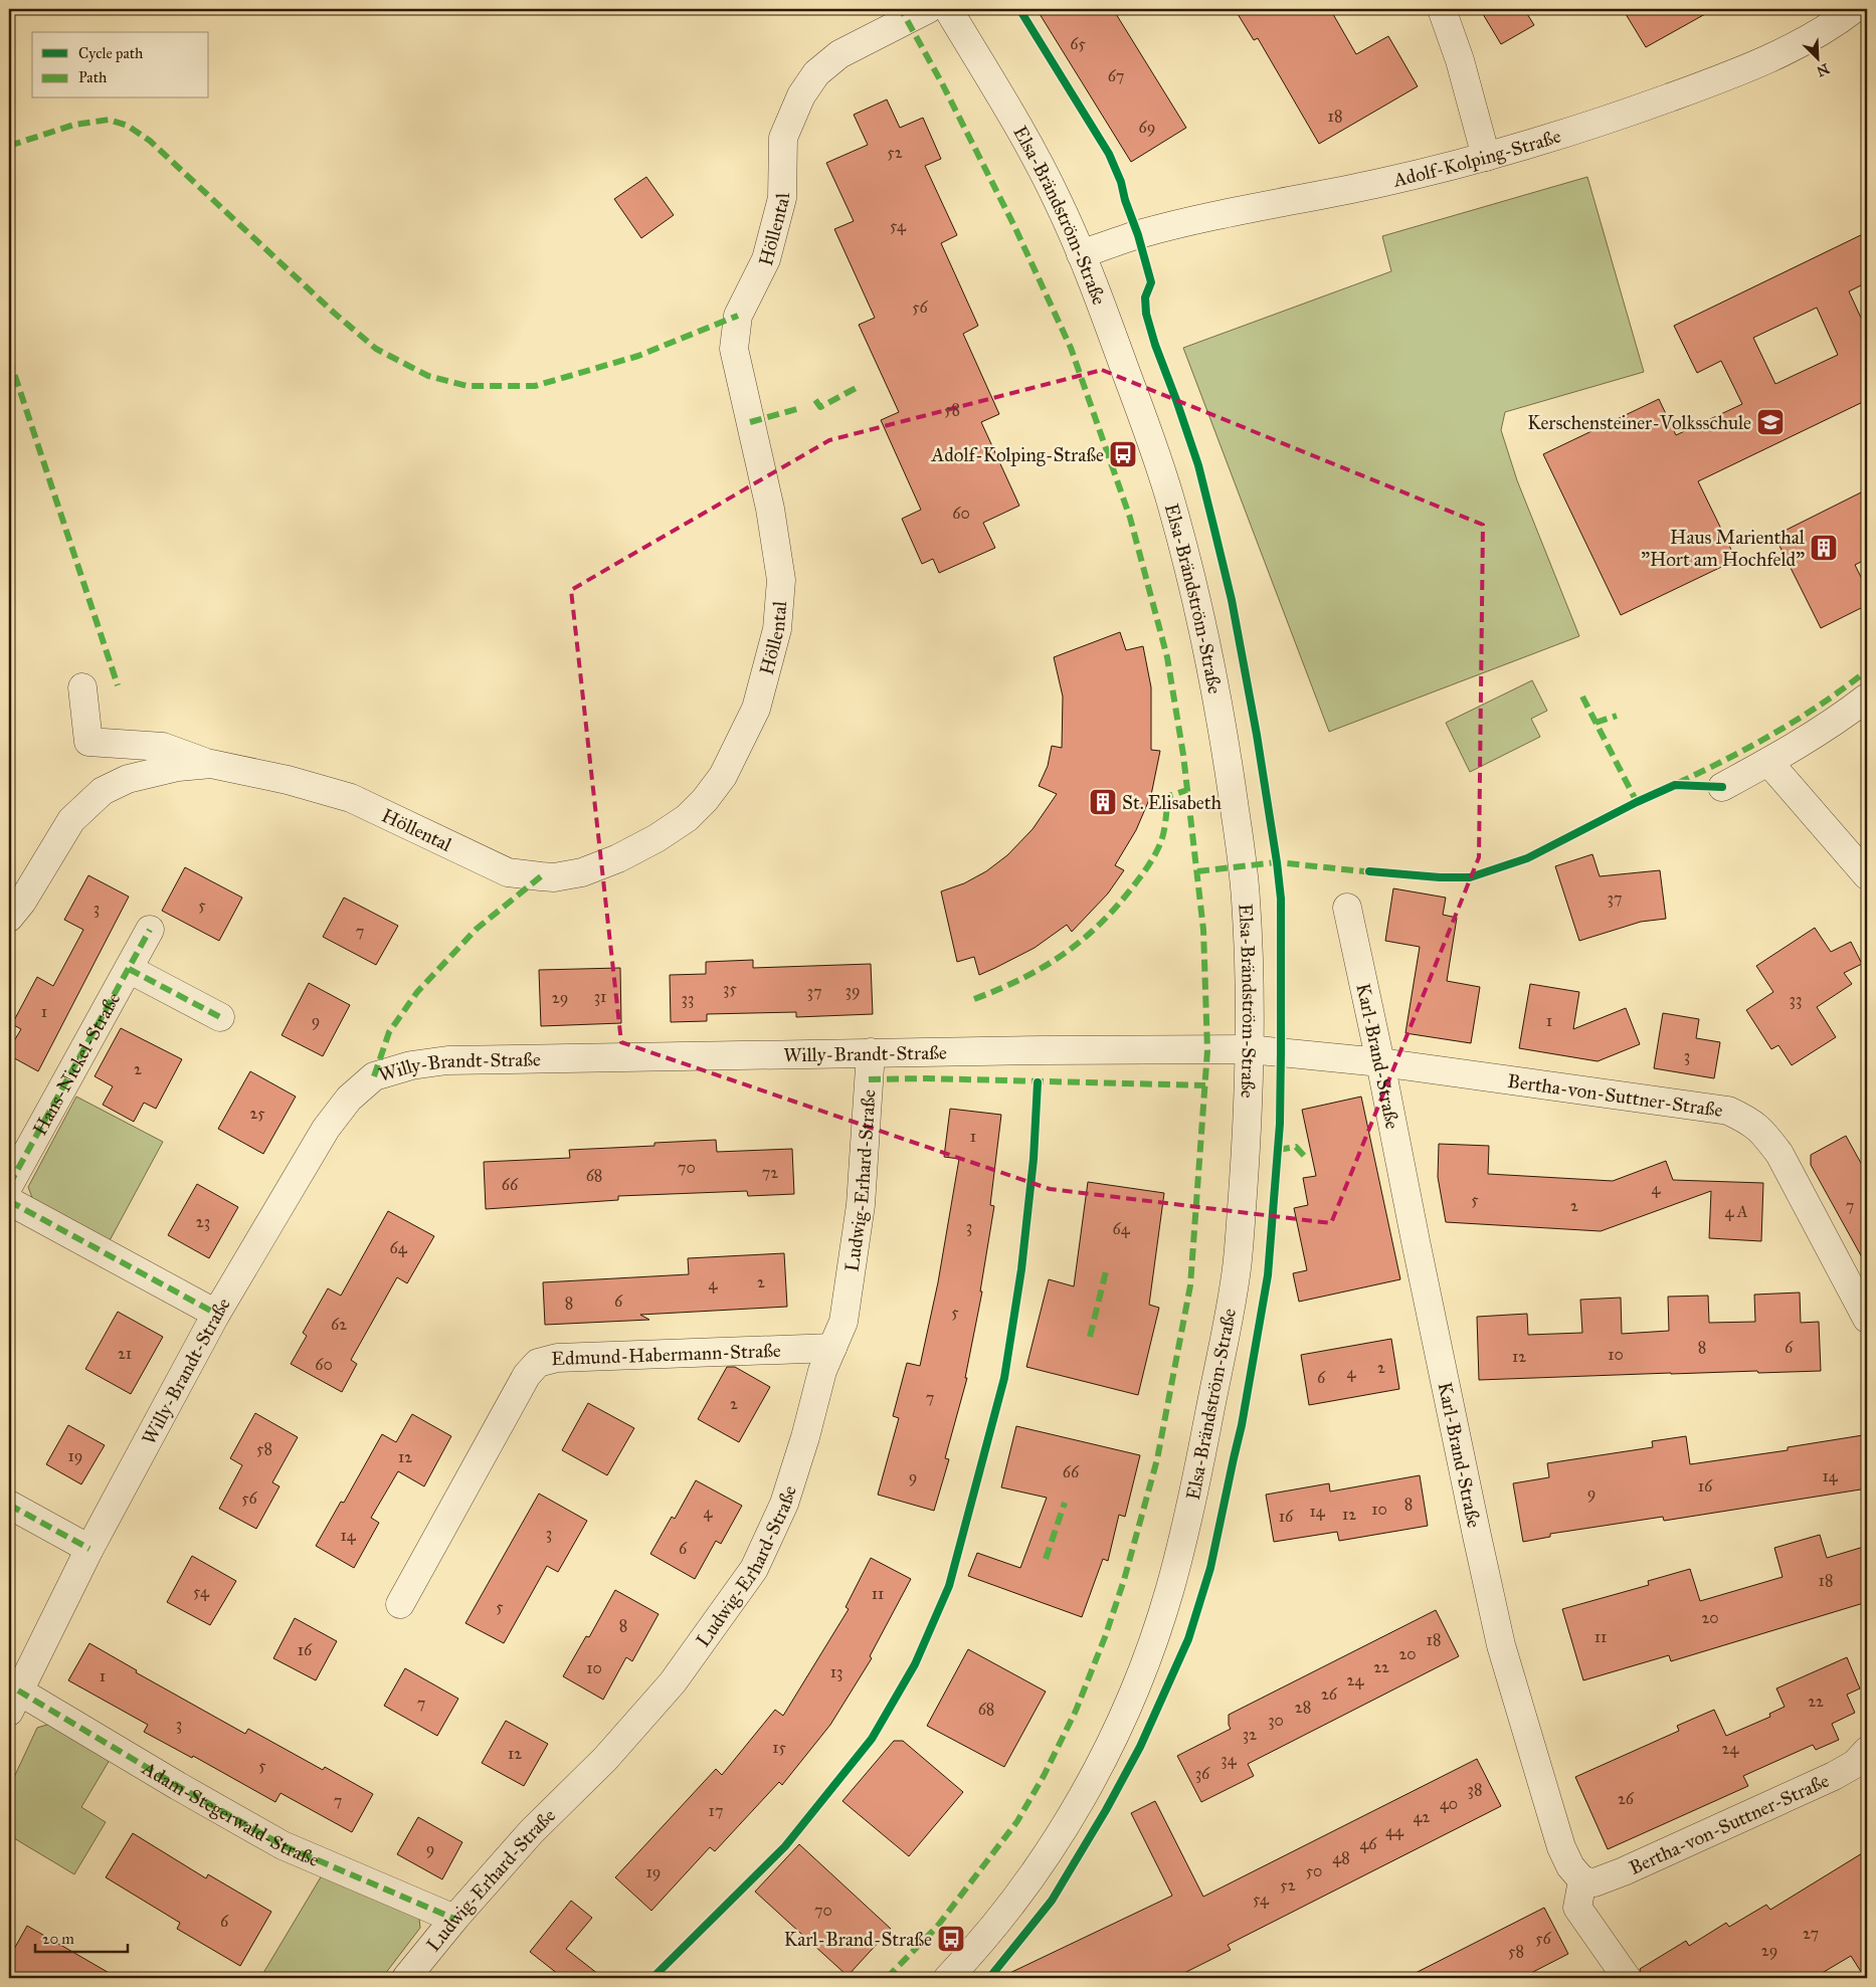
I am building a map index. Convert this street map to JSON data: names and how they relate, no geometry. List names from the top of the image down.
{
  "streets": {
    "street": [
      "Adolf-Kolping-Straße",
      "Elsa-Brändström-Straße",
      "Höllental",
      "Willy-Brandt-Straße",
      "Karl-Brand-Straße",
      "Hans-Nickel-Straße",
      "Bertha-von-Suttner-Straße",
      "Ludwig-Erhard-Straße",
      "Edmund-Habermann-Straße",
      "Adam-Stegerwald-Straße"
    ]
  },
  "crossings": [
    ["Adolf-Kolping-Straße", "Elsa-Brändström-Straße"],
    ["Elsa-Brändström-Straße", "Willy-Brandt-Straße"],
    ["Elsa-Brändström-Straße", "Bertha-von-Suttner-Straße"],
    ["Willy-Brandt-Straße", "Bertha-von-Suttner-Straße"],
    ["Willy-Brandt-Straße", "Ludwig-Erhard-Straße"],
    ["Willy-Brandt-Straße", "Adam-Stegerwald-Straße"],
    ["Karl-Brand-Straße", "Bertha-von-Suttner-Straße"],
    ["Ludwig-Erhard-Straße", "Edmund-Habermann-Straße"],
    ["Ludwig-Erhard-Straße", "Adam-Stegerwald-Straße"]
  ],
  "places": {
    "school or university": ["Kerschensteiner-Volksschule"],
    "bus stop": ["Adolf-Kolping-Straße", "Karl-Brand-Straße"],
    "building": ["Haus Marienthal \"Hort am Hochfeld\"", "St. Elisabeth"]
  },
  "house_numbers": [
    "65",
    "67",
    "18",
    "69",
    "52",
    "54",
    "56",
    "58",
    "60",
    "37",
    "5",
    "3",
    "7",
    "35",
    "39",
    "37",
    "31",
    "29",
    "33",
    "33",
    "1",
    "9",
    "1",
    "3",
    "2",
    "25",
    "1",
    "70",
    "72",
    "68",
    "66",
    "4",
    "5",
    "2",
    "7",
    "4 A",
    "23",
    "3",
    "64",
    "64",
    "2",
    "4",
    "6",
    "8",
    "5",
    "62",
    "8",
    "6",
    "21",
    "10",
    "12",
    "60",
    "2",
    "4",
    "6",
    "7",
    "2",
    "58",
    "19",
    "12",
    "66",
    "14",
    "9",
    "16",
    "9",
    "56",
    "8",
    "10",
    "14",
    "4",
    "12",
    "16",
    "3",
    "14",
    "6",
    "18",
    "54",
    "11",
    "5",
    "20",
    "8",
    "11",
    "18",
    "16",
    "20",
    "22",
    "10",
    "13",
    "1",
    "24",
    "26",
    "22",
    "7",
    "28",
    "68",
    "30",
    "3",
    "32",
    "15",
    "24",
    "12",
    "34",
    "5",
    "36",
    "38",
    "26",
    "7",
    "40",
    "17",
    "42",
    "44",
    "46",
    "9",
    "48",
    "50",
    "19",
    "52",
    "54",
    "70",
    "6",
    "27",
    "56",
    "29",
    "58"
  ],
  "legend": ["Cycle path", "Path"],
  "scale_bar": "20 m",
  "north": "bottom right"
}
